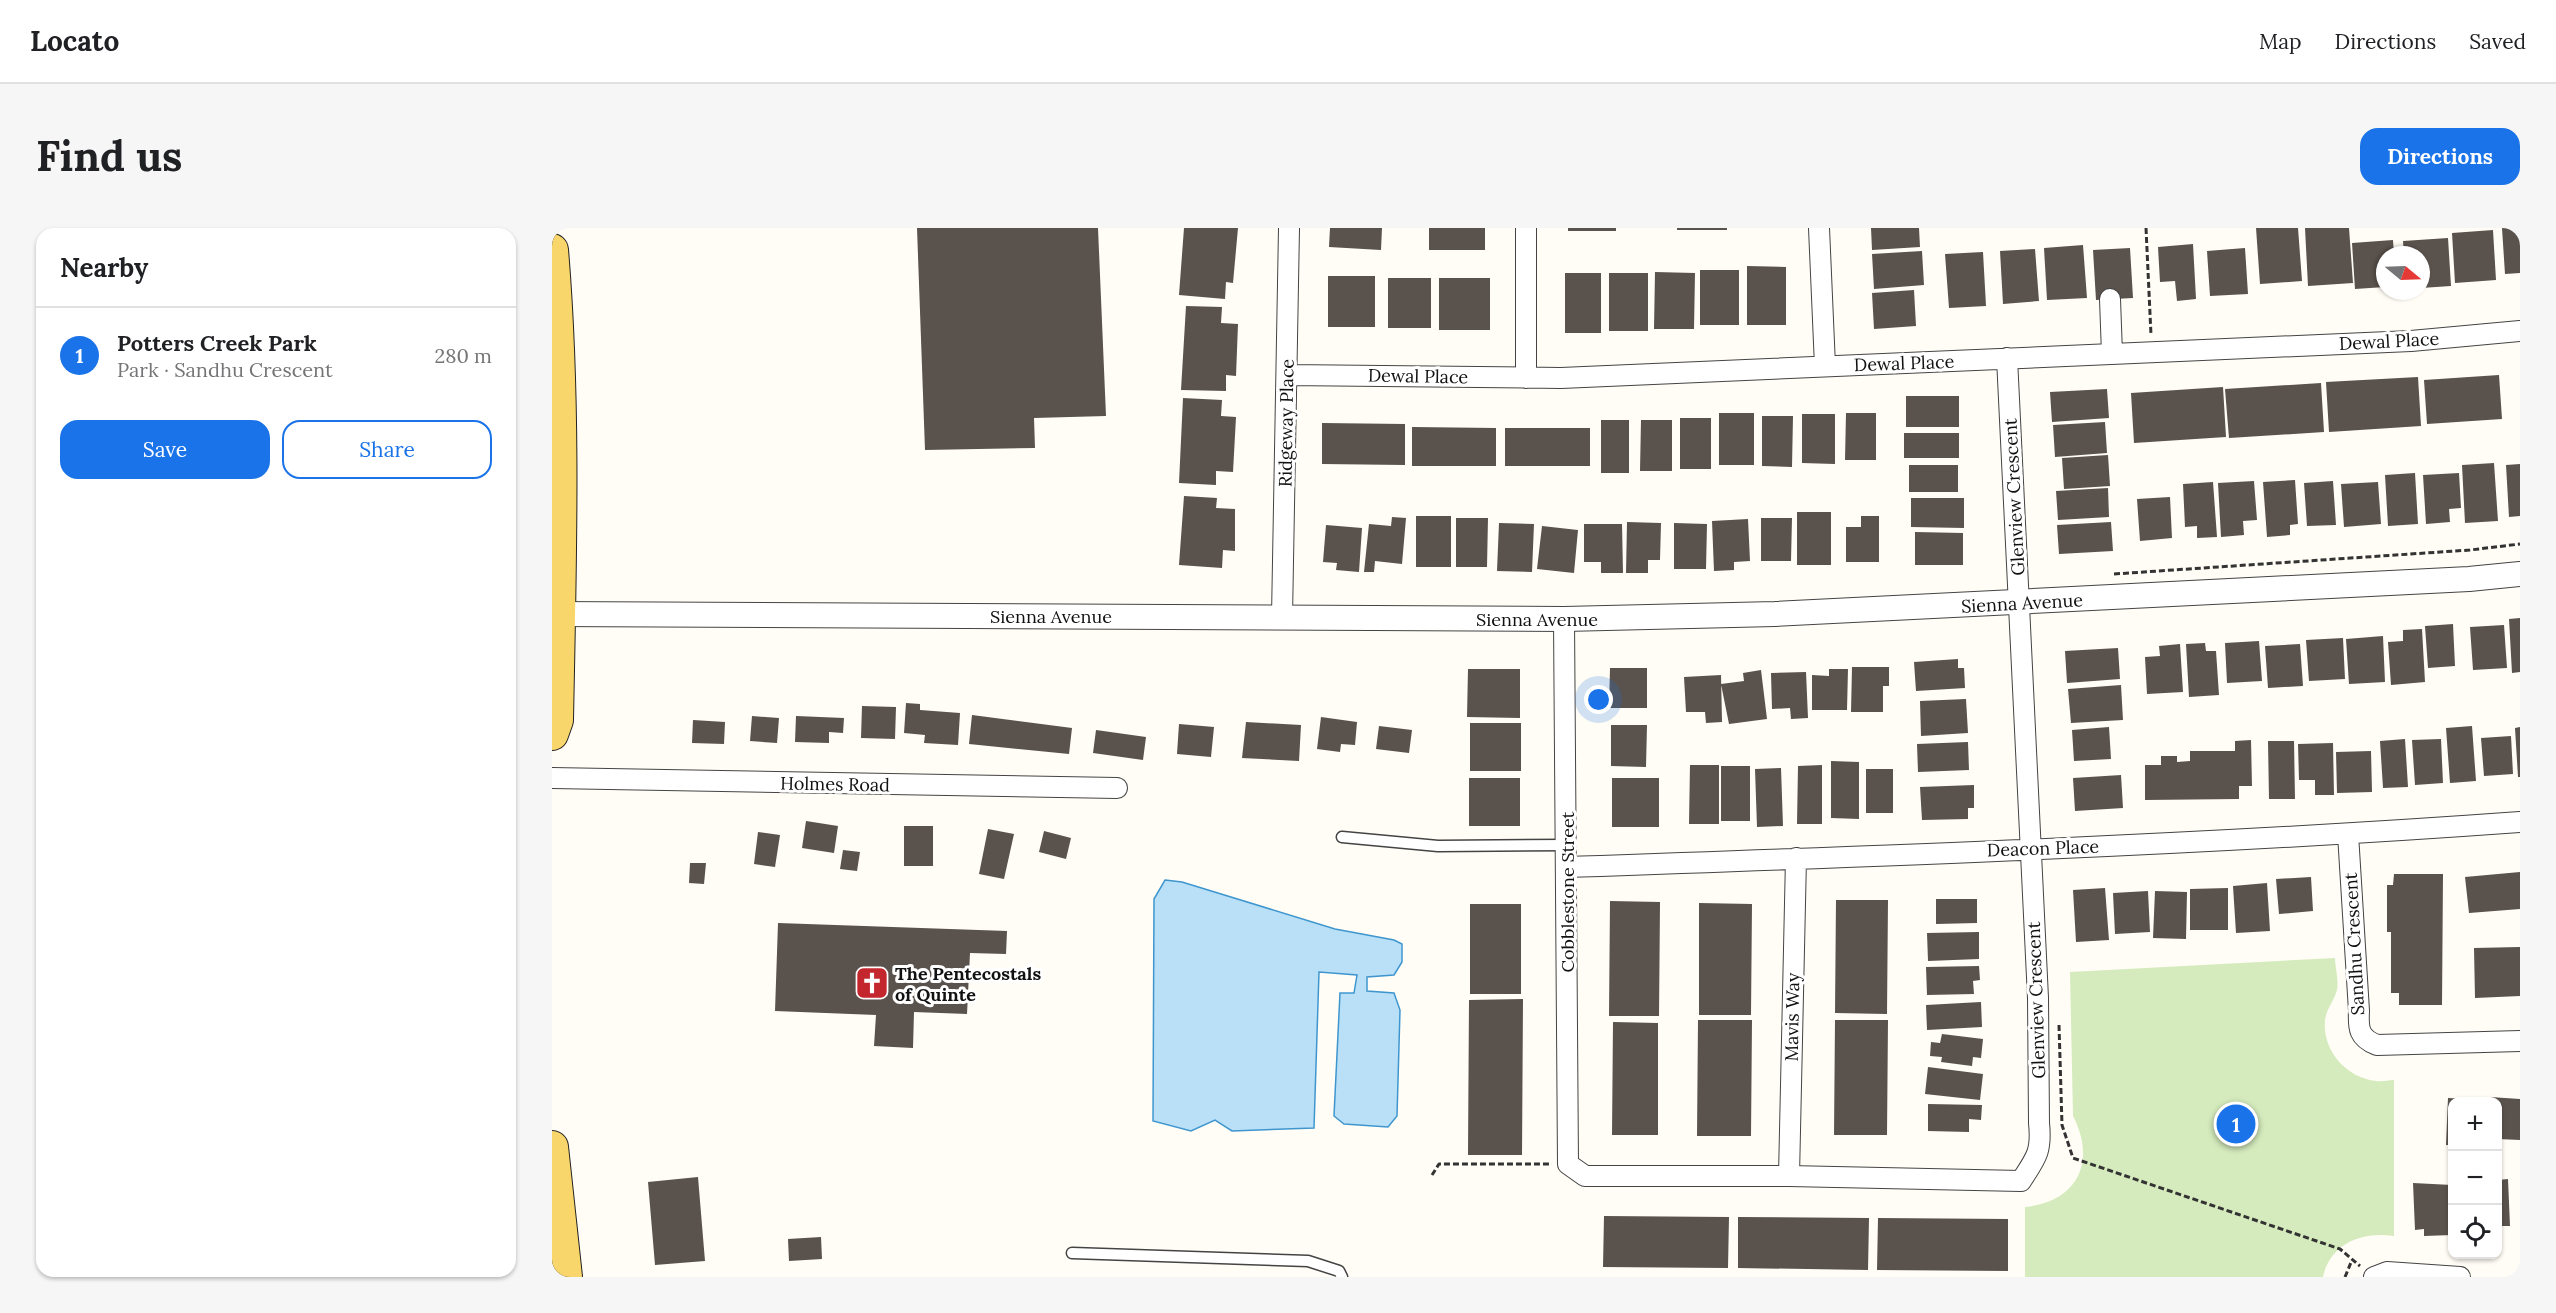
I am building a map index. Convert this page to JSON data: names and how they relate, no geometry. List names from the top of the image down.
{
  "streets": {
    "street": [
      "Dewal Place",
      "Ridgeway Place",
      "Glenview Crescent",
      "Sienna Avenue",
      "Holmes Road",
      "Deacon Place",
      "Cobblestone Street",
      "Sandhu Crescent",
      "Mavis Way"
    ]
  },
  "crossings": [
    ["Dewal Place", "Ridgeway Place"],
    ["Dewal Place", "Glenview Crescent"],
    ["Ridgeway Place", "Sienna Avenue"],
    ["Glenview Crescent", "Sienna Avenue"],
    ["Glenview Crescent", "Deacon Place"],
    ["Glenview Crescent", "Cobblestone Street"],
    ["Glenview Crescent", "Mavis Way"],
    ["Sienna Avenue", "Cobblestone Street"],
    ["Deacon Place", "Cobblestone Street"],
    ["Deacon Place", "Sandhu Crescent"],
    ["Deacon Place", "Mavis Way"]
  ],
  "places": {
    "church": ["The Pentecostals of Quinte"]
  },
  "north": "right",
  "page": {
    "header": "Locato",
    "nav": ["Map", "Directions", "Saved"],
    "buttons": [
      "Directions",
      ["Save", "Share"]
    ],
    "title": "Find us",
    "heading": "Nearby",
    "list": [
      {
        "mark": "1",
        "name": "Potters Creek Park",
        "note": "Park · Sandhu Crescent",
        "value": "280 m"
      }
    ],
    "map_buttons": ["+", "−"],
    "pins": "1"
  }
}
